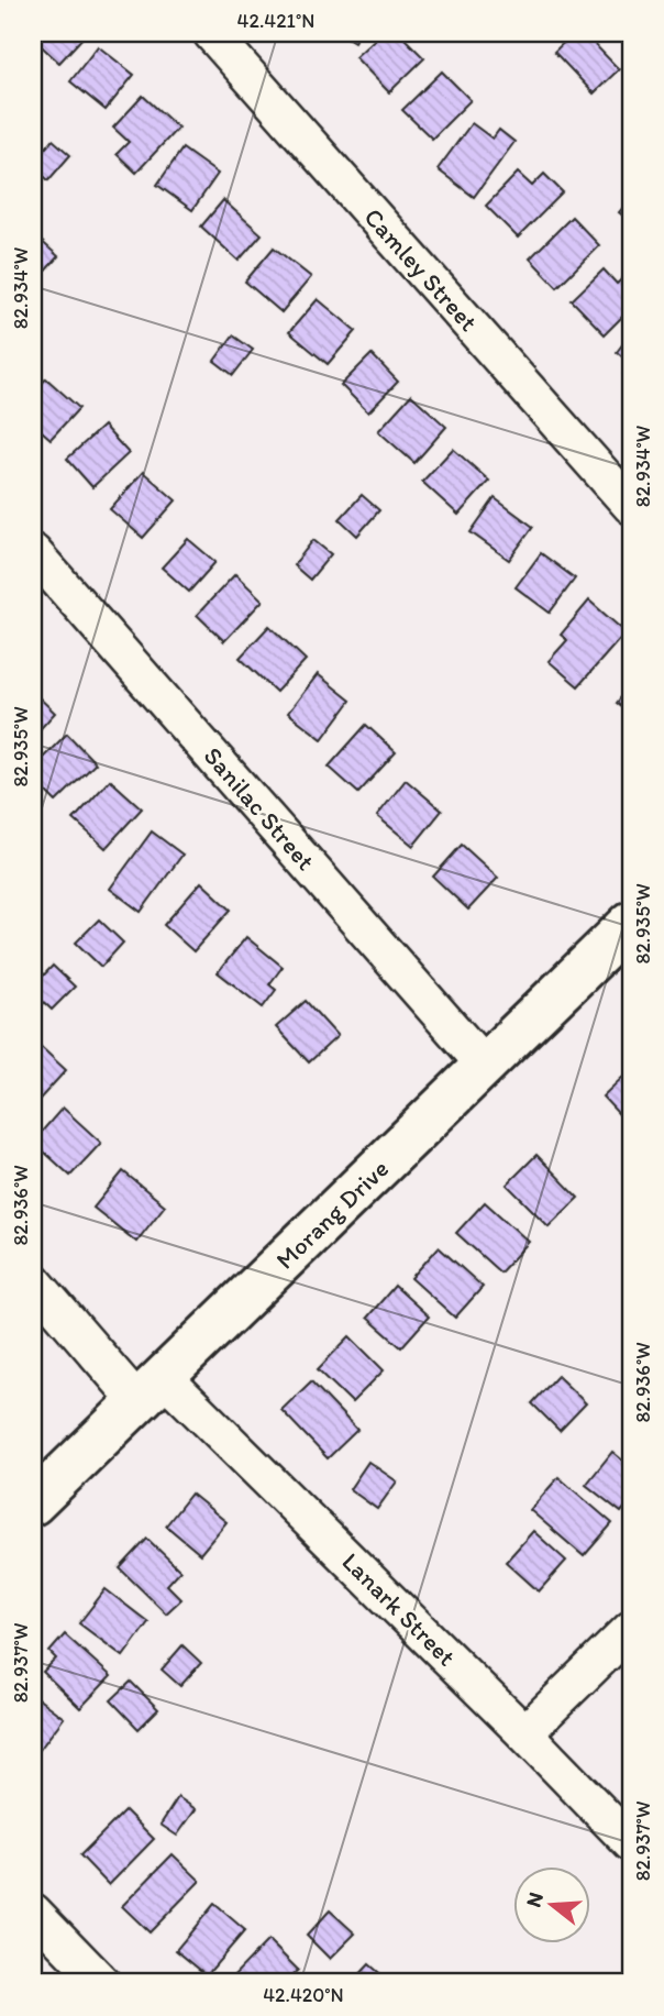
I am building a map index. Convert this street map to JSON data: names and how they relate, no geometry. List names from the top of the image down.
{
  "streets": {
    "street": [
      "Camley Street",
      "Sanilac Street",
      "Morang Drive",
      "Lanark Street"
    ]
  },
  "crossings": [
    ["Sanilac Street", "Morang Drive"],
    ["Morang Drive", "Lanark Street"]
  ],
  "north": "left",
  "coordinates": [
    "42.421°N",
    "82.934°W",
    "82.935°W",
    "82.936°W",
    "82.937°W",
    "42.420°N"
  ]
}
